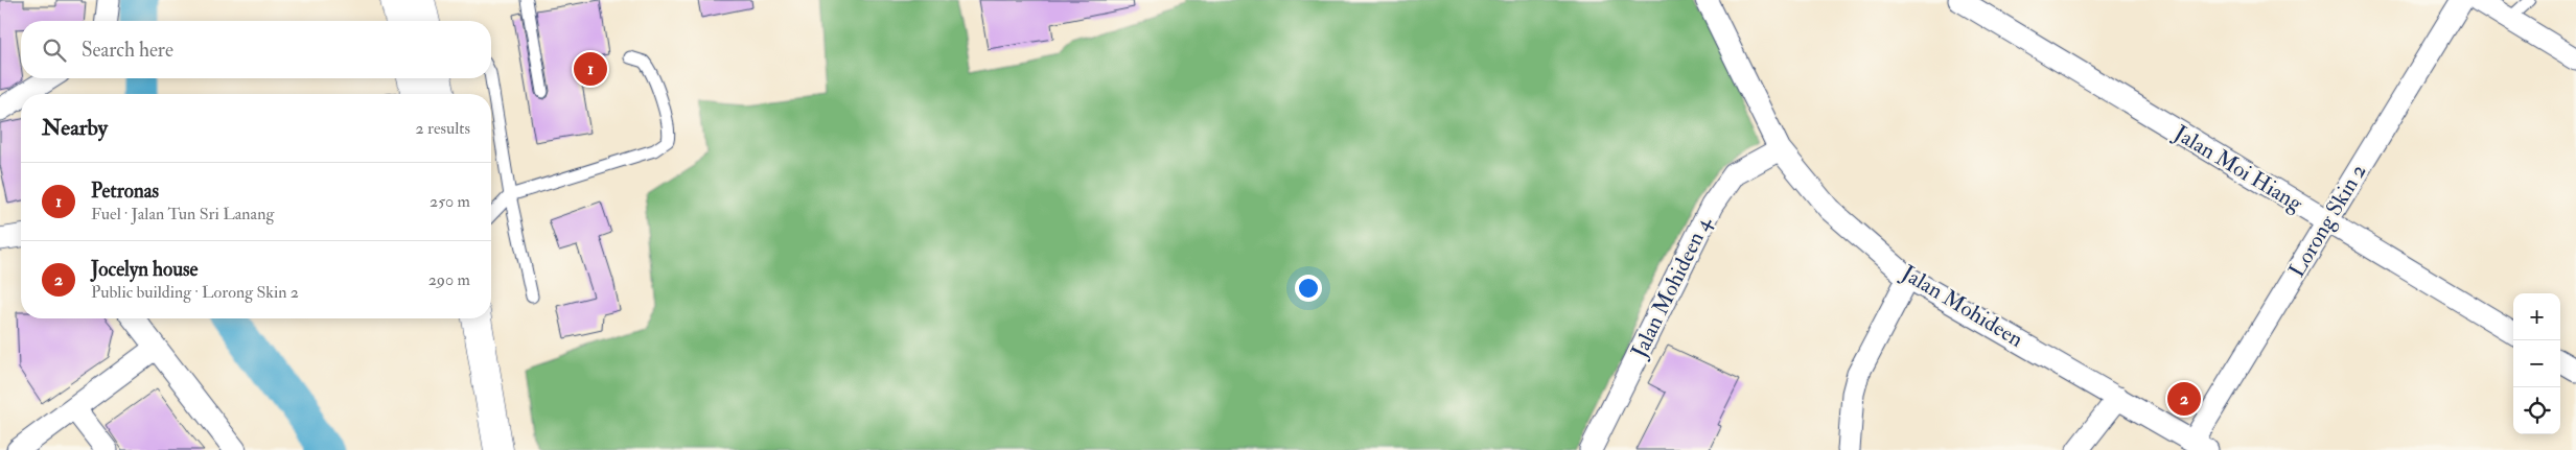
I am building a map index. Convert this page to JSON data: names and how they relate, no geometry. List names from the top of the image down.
{
  "streets": {
    "street": [
      "Jalan Moi Hiang",
      "Lorong Skin 2",
      "Jalan Mohideen 4",
      "Jalan Mohideen"
    ]
  },
  "crossings": [
    ["Jalan Moi Hiang", "Lorong Skin 2"],
    ["Lorong Skin 2", "Jalan Mohideen"],
    ["Jalan Mohideen 4", "Jalan Mohideen"]
  ],
  "page": {
    "search": "Search here",
    "pins": ["1", "2"],
    "heading": ["Nearby", "2 results"],
    "list": [
      {
        "mark": "1",
        "name": "Petronas",
        "note": "Fuel · Jalan Tun Sri Lanang",
        "value": "250 m"
      },
      {
        "mark": "2",
        "name": "Jocelyn house",
        "note": "Public building · Lorong Skin 2",
        "value": "290 m"
      }
    ],
    "map_buttons": ["+", "−"]
  }
}
